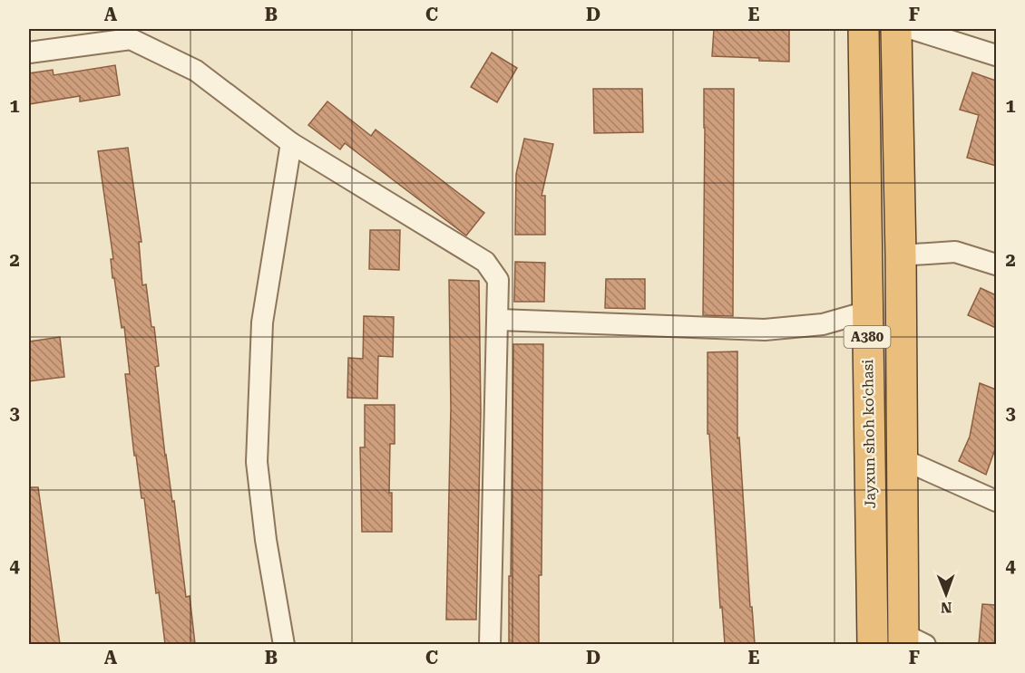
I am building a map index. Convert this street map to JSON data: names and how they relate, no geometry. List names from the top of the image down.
{
  "streets": {
    "highway": ["A380", "Jayxun shoh ko'chasi"]
  },
  "north": "bottom",
  "grid": {
    "columns": [
      "A",
      "B",
      "C",
      "D",
      "E",
      "F"
    ],
    "rows": [
      "1",
      "2",
      "3",
      "4"
    ]
  }
}
